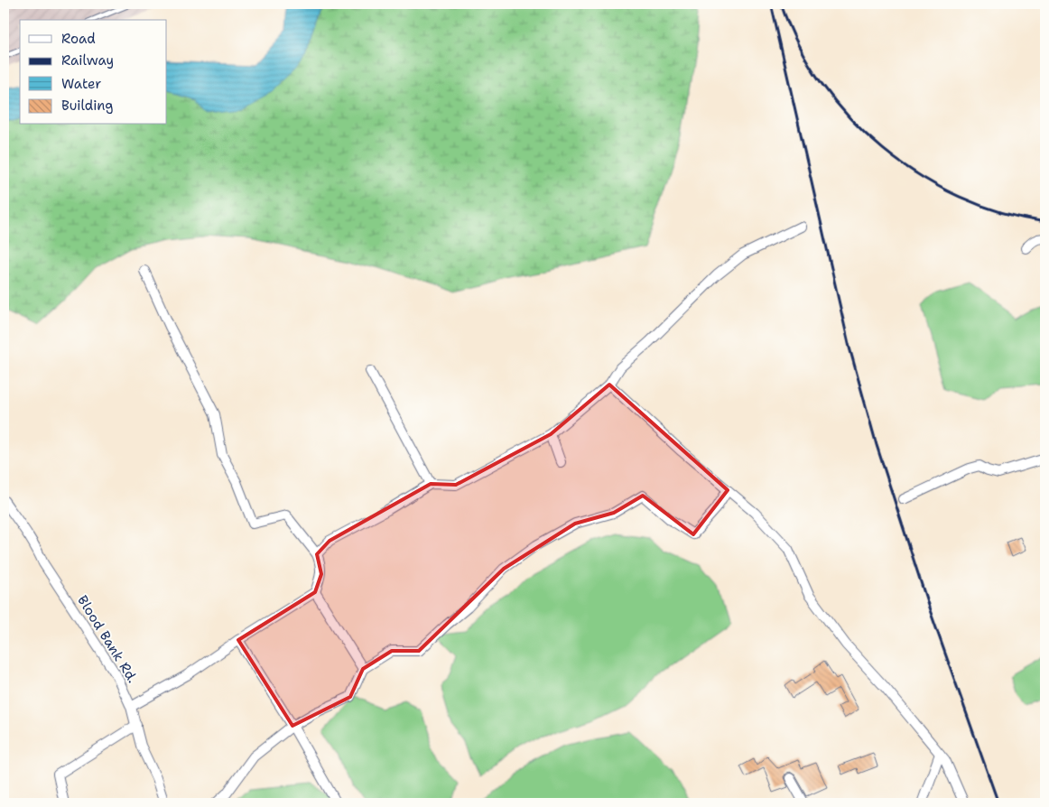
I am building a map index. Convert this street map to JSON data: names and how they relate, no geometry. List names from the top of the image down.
{
  "streets": {
    "street": ["Blood Bank Rd."]
  },
  "legend": [
    "Road",
    "Railway",
    "Water",
    "Building"
  ]
}
